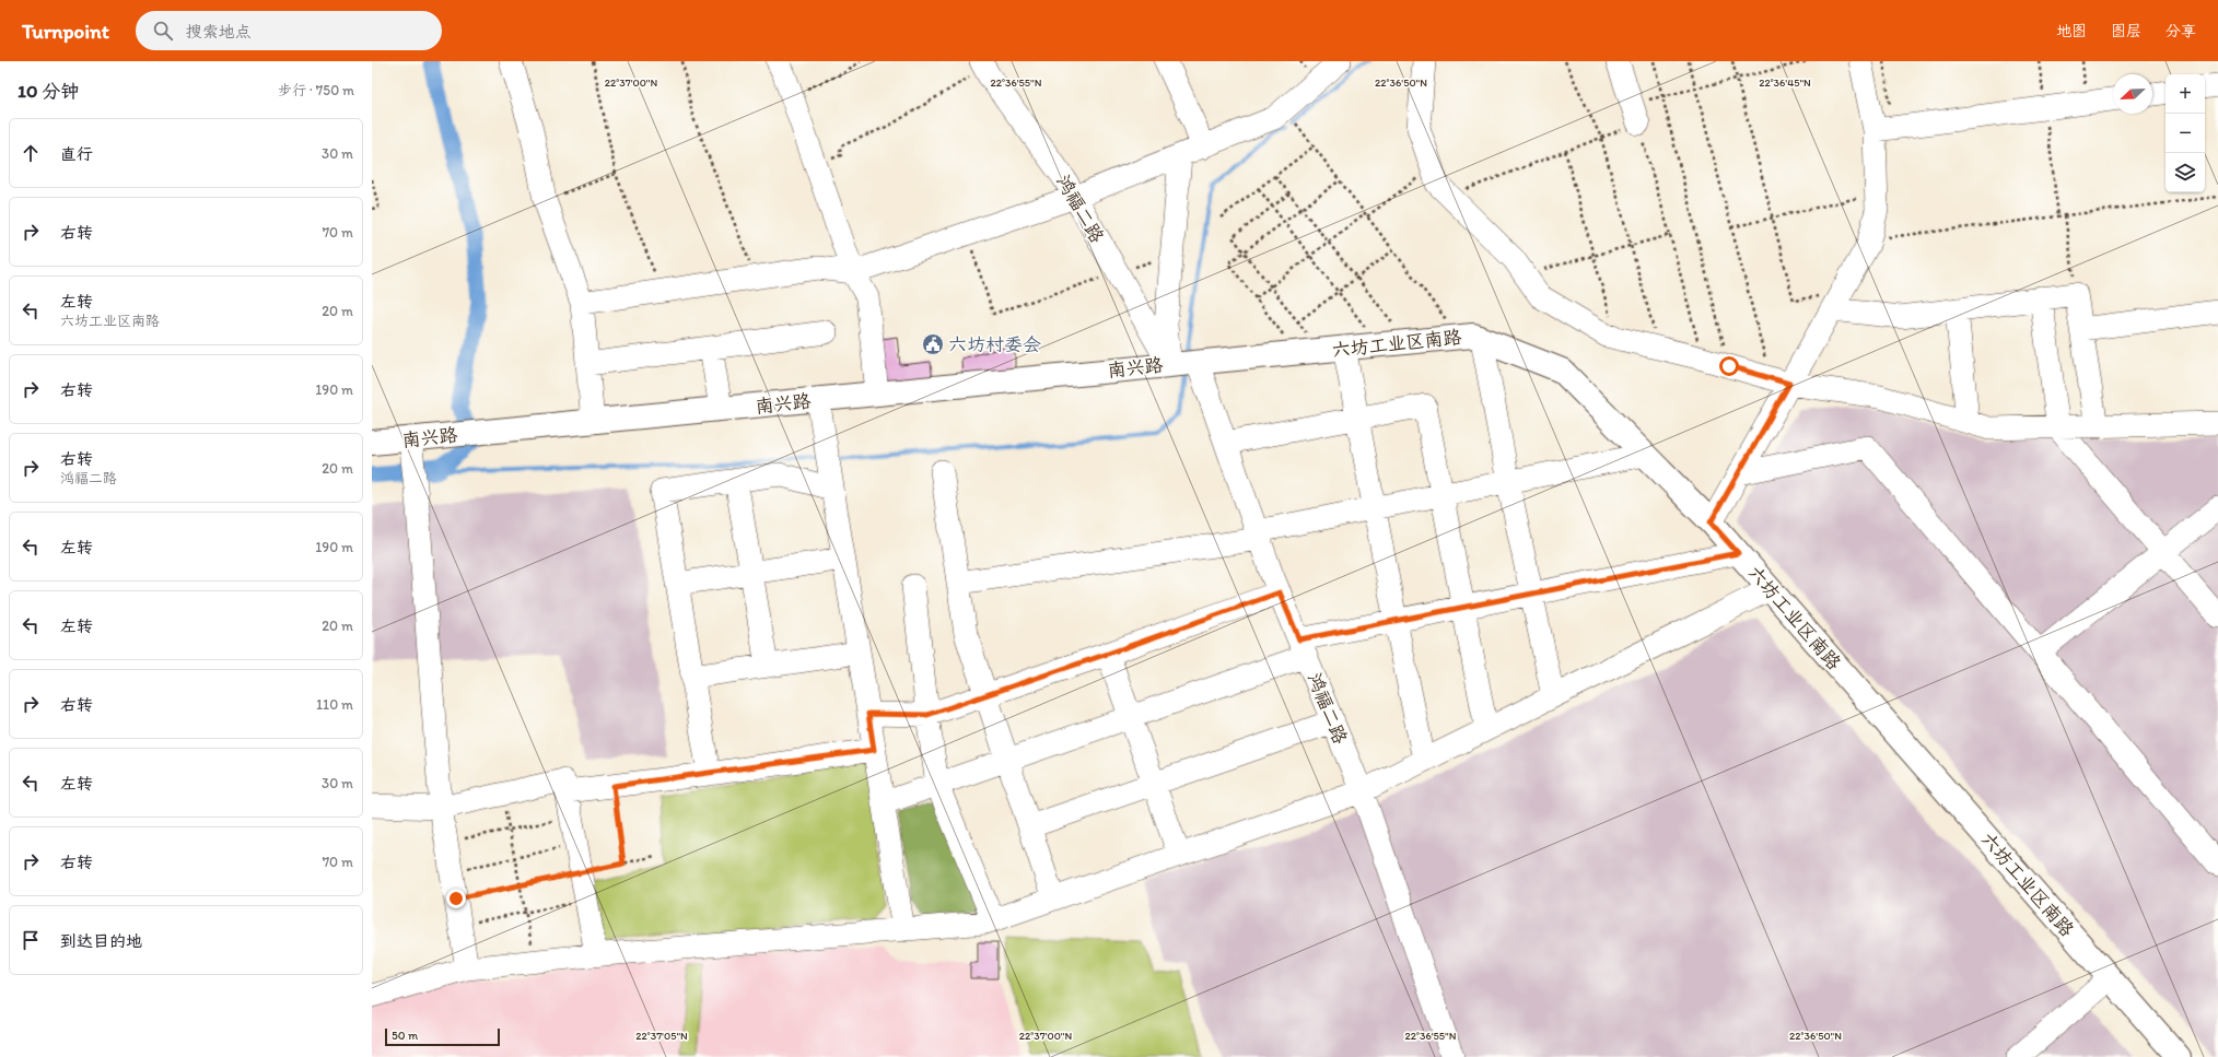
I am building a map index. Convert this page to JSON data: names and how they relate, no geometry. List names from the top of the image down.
{
  "streets": {
    "main road": ["六坊工业区南路", "南兴路"],
    "street": ["鸿福二路"]
  },
  "crossings": [
    ["鸿福二路", "六坊工业区南路"],
    ["鸿福二路", "南兴路"],
    ["六坊工业区南路", "南兴路"]
  ],
  "places": {
    "public building": ["六坊村委会"]
  },
  "scale_bar": "50 m",
  "north": "bottom left",
  "page": {
    "header": "Turnpoint",
    "search": "搜索地点",
    "nav": ["地图", "图层", "分享"],
    "heading": ["10 分钟", "步行 · 750 m"],
    "map_buttons": ["+", "−"],
    "list": [
      ["直行", "30 m"],
      ["右转", "70 m"],
      ["左转", "六坊工业区南路", "20 m"],
      ["右转", "190 m"],
      ["右转", "鸿福二路", "20 m"],
      ["左转", "190 m"],
      ["左转", "20 m"],
      ["右转", "110 m"],
      ["左转", "30 m"],
      ["右转", "70 m"],
      "到达目的地"
    ],
    "scale": "50 m"
  },
  "coordinates": [
    "22°37'00\"N",
    "22°36'55\"N",
    "22°36'50\"N",
    "22°36'45\"N",
    "22°37'05\"N"
  ]
}
